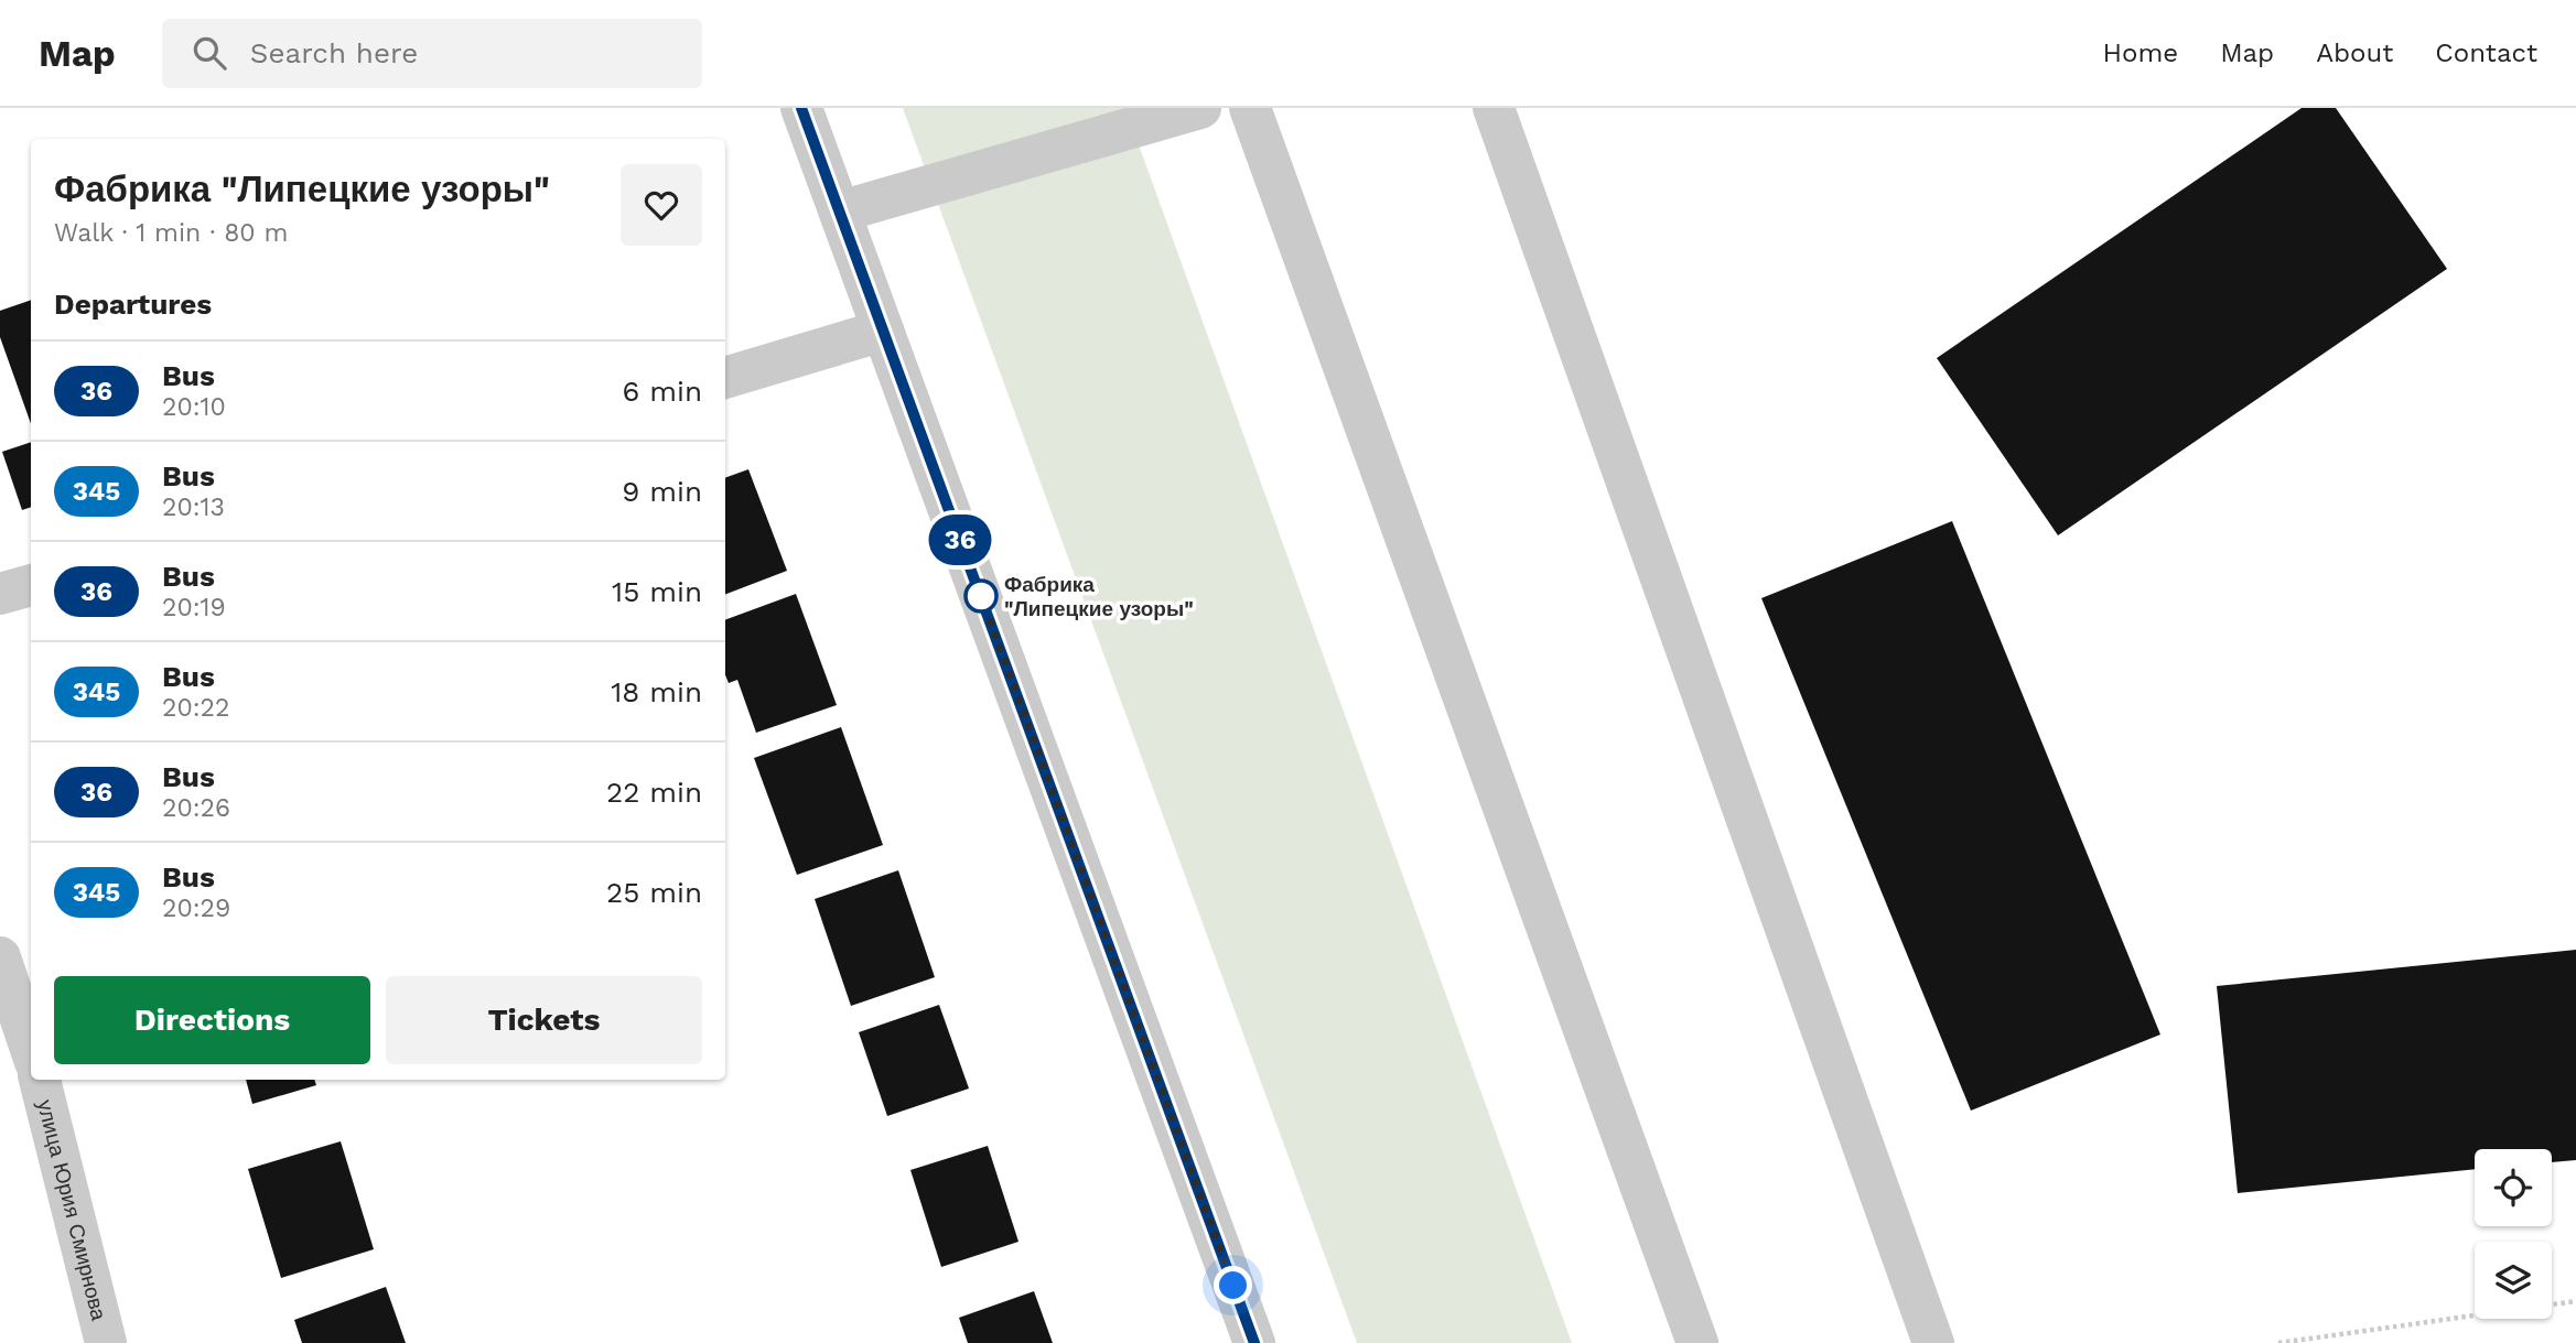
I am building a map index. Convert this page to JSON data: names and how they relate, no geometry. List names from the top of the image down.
{
  "streets": {
    "street": ["улица Юрия Смирнова"]
  },
  "places": ["Фабрика \"Липецкие узоры\""],
  "lines": ["bus line 36"],
  "page": {
    "header": "Map",
    "search": "Search here",
    "nav": [
      "Home",
      "Map",
      "About",
      "Contact"
    ],
    "on_map": "36",
    "heading": [
      ["Фабрика \"Липецкие узоры\"", "Walk · 1 min · 80 m"],
      "Departures"
    ],
    "list": [
      {
        "mark": "36",
        "name": "Bus",
        "note": "20:10",
        "value": "6 min"
      },
      {
        "mark": "345",
        "name": "Bus",
        "note": "20:13",
        "value": "9 min"
      },
      {
        "mark": "36",
        "name": "Bus",
        "note": "20:19",
        "value": "15 min"
      },
      {
        "mark": "345",
        "name": "Bus",
        "note": "20:22",
        "value": "18 min"
      },
      {
        "mark": "36",
        "name": "Bus",
        "note": "20:26",
        "value": "22 min"
      },
      {
        "mark": "345",
        "name": "Bus",
        "note": "20:29",
        "value": "25 min"
      }
    ],
    "buttons": ["Directions", "Tickets"]
  }
}
